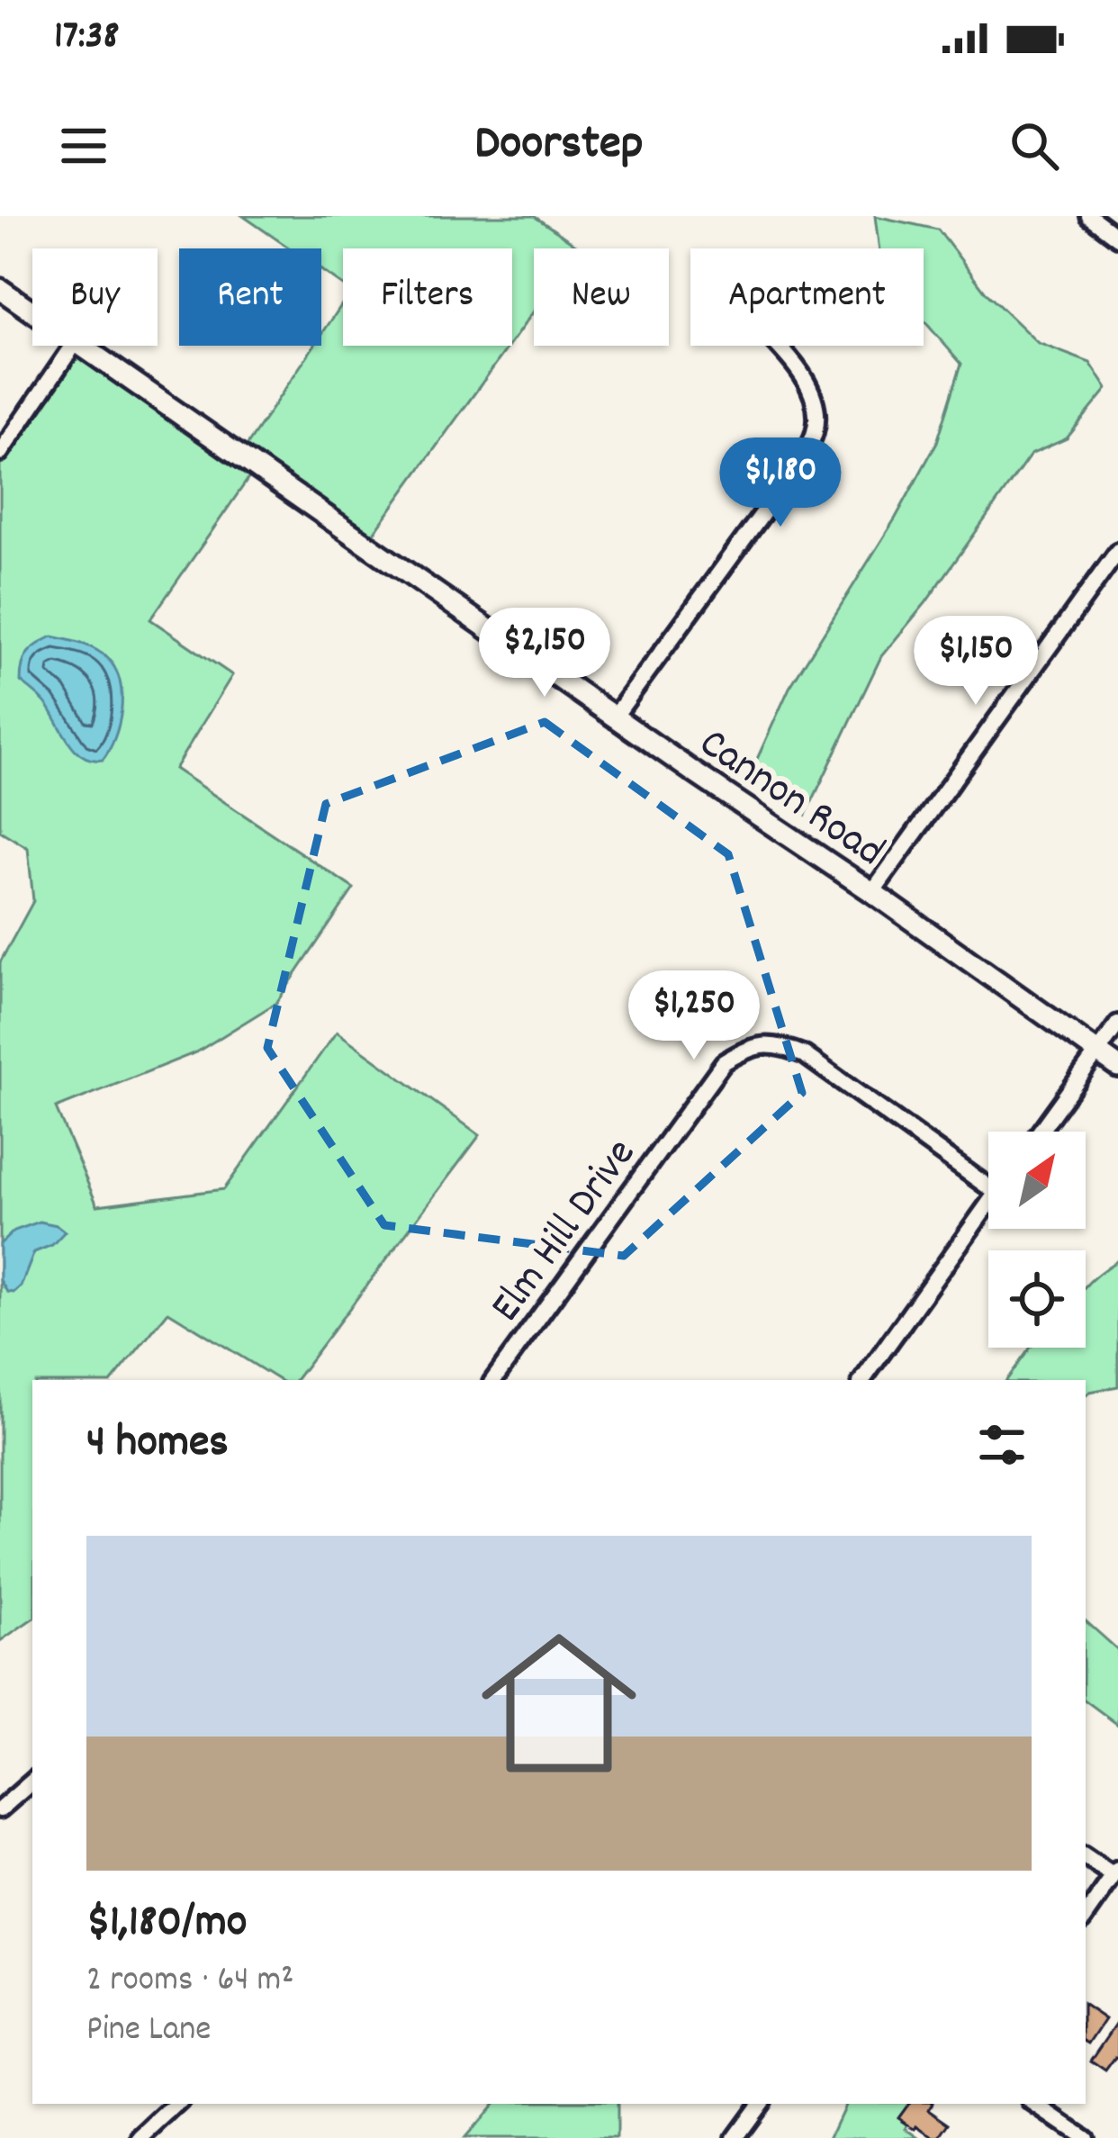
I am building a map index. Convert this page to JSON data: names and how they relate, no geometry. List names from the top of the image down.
{
  "streets": {
    "main road": ["Cannon Road"],
    "street": ["Elm Hill Drive"]
  },
  "north": "top right",
  "page": {
    "status": "17:38",
    "header": "Doorstep",
    "chip": [
      "Buy",
      "Rent",
      "Filters",
      "New",
      "Apartment"
    ],
    "price": [
      "$1,180",
      "$2,150",
      "$1,150",
      "$1,250"
    ],
    "heading": "4 homes",
    "list": [
      {
        "name": "$1,180/mo",
        "note": "2 rooms · 64 m² · Pine Lane"
      }
    ]
  }
}
